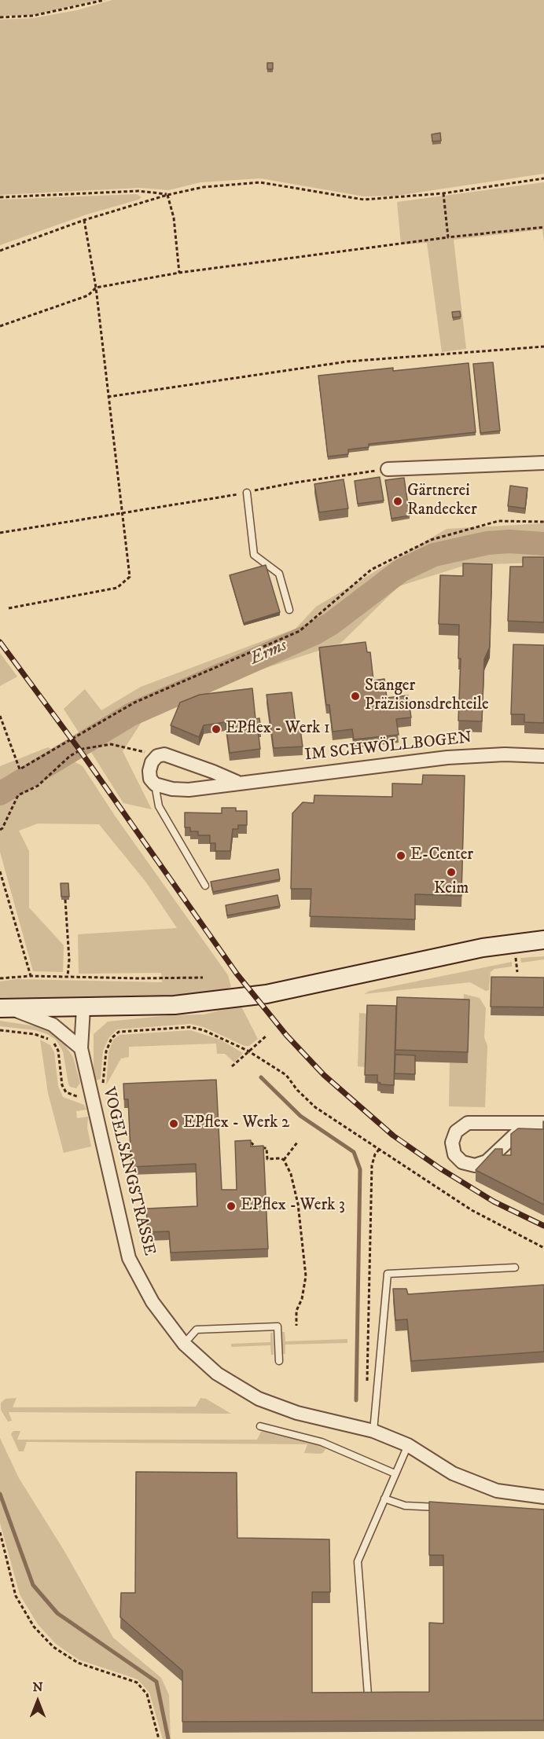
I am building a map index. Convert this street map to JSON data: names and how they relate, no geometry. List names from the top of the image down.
{
  "streets": {
    "street": ["IM SCHWÖLLBOGEN", "VOGELSANGSTRASSE"]
  },
  "water": ["Erms"],
  "places": [
    "Gärtnerei Randecker",
    "Stanger Präzisionsdrehteile",
    "EPflex - Werk 1",
    "E-Center",
    "Keim",
    "EPflex - Werk 2",
    "EPflex - Werk 3"
  ],
  "north": "top"
}
